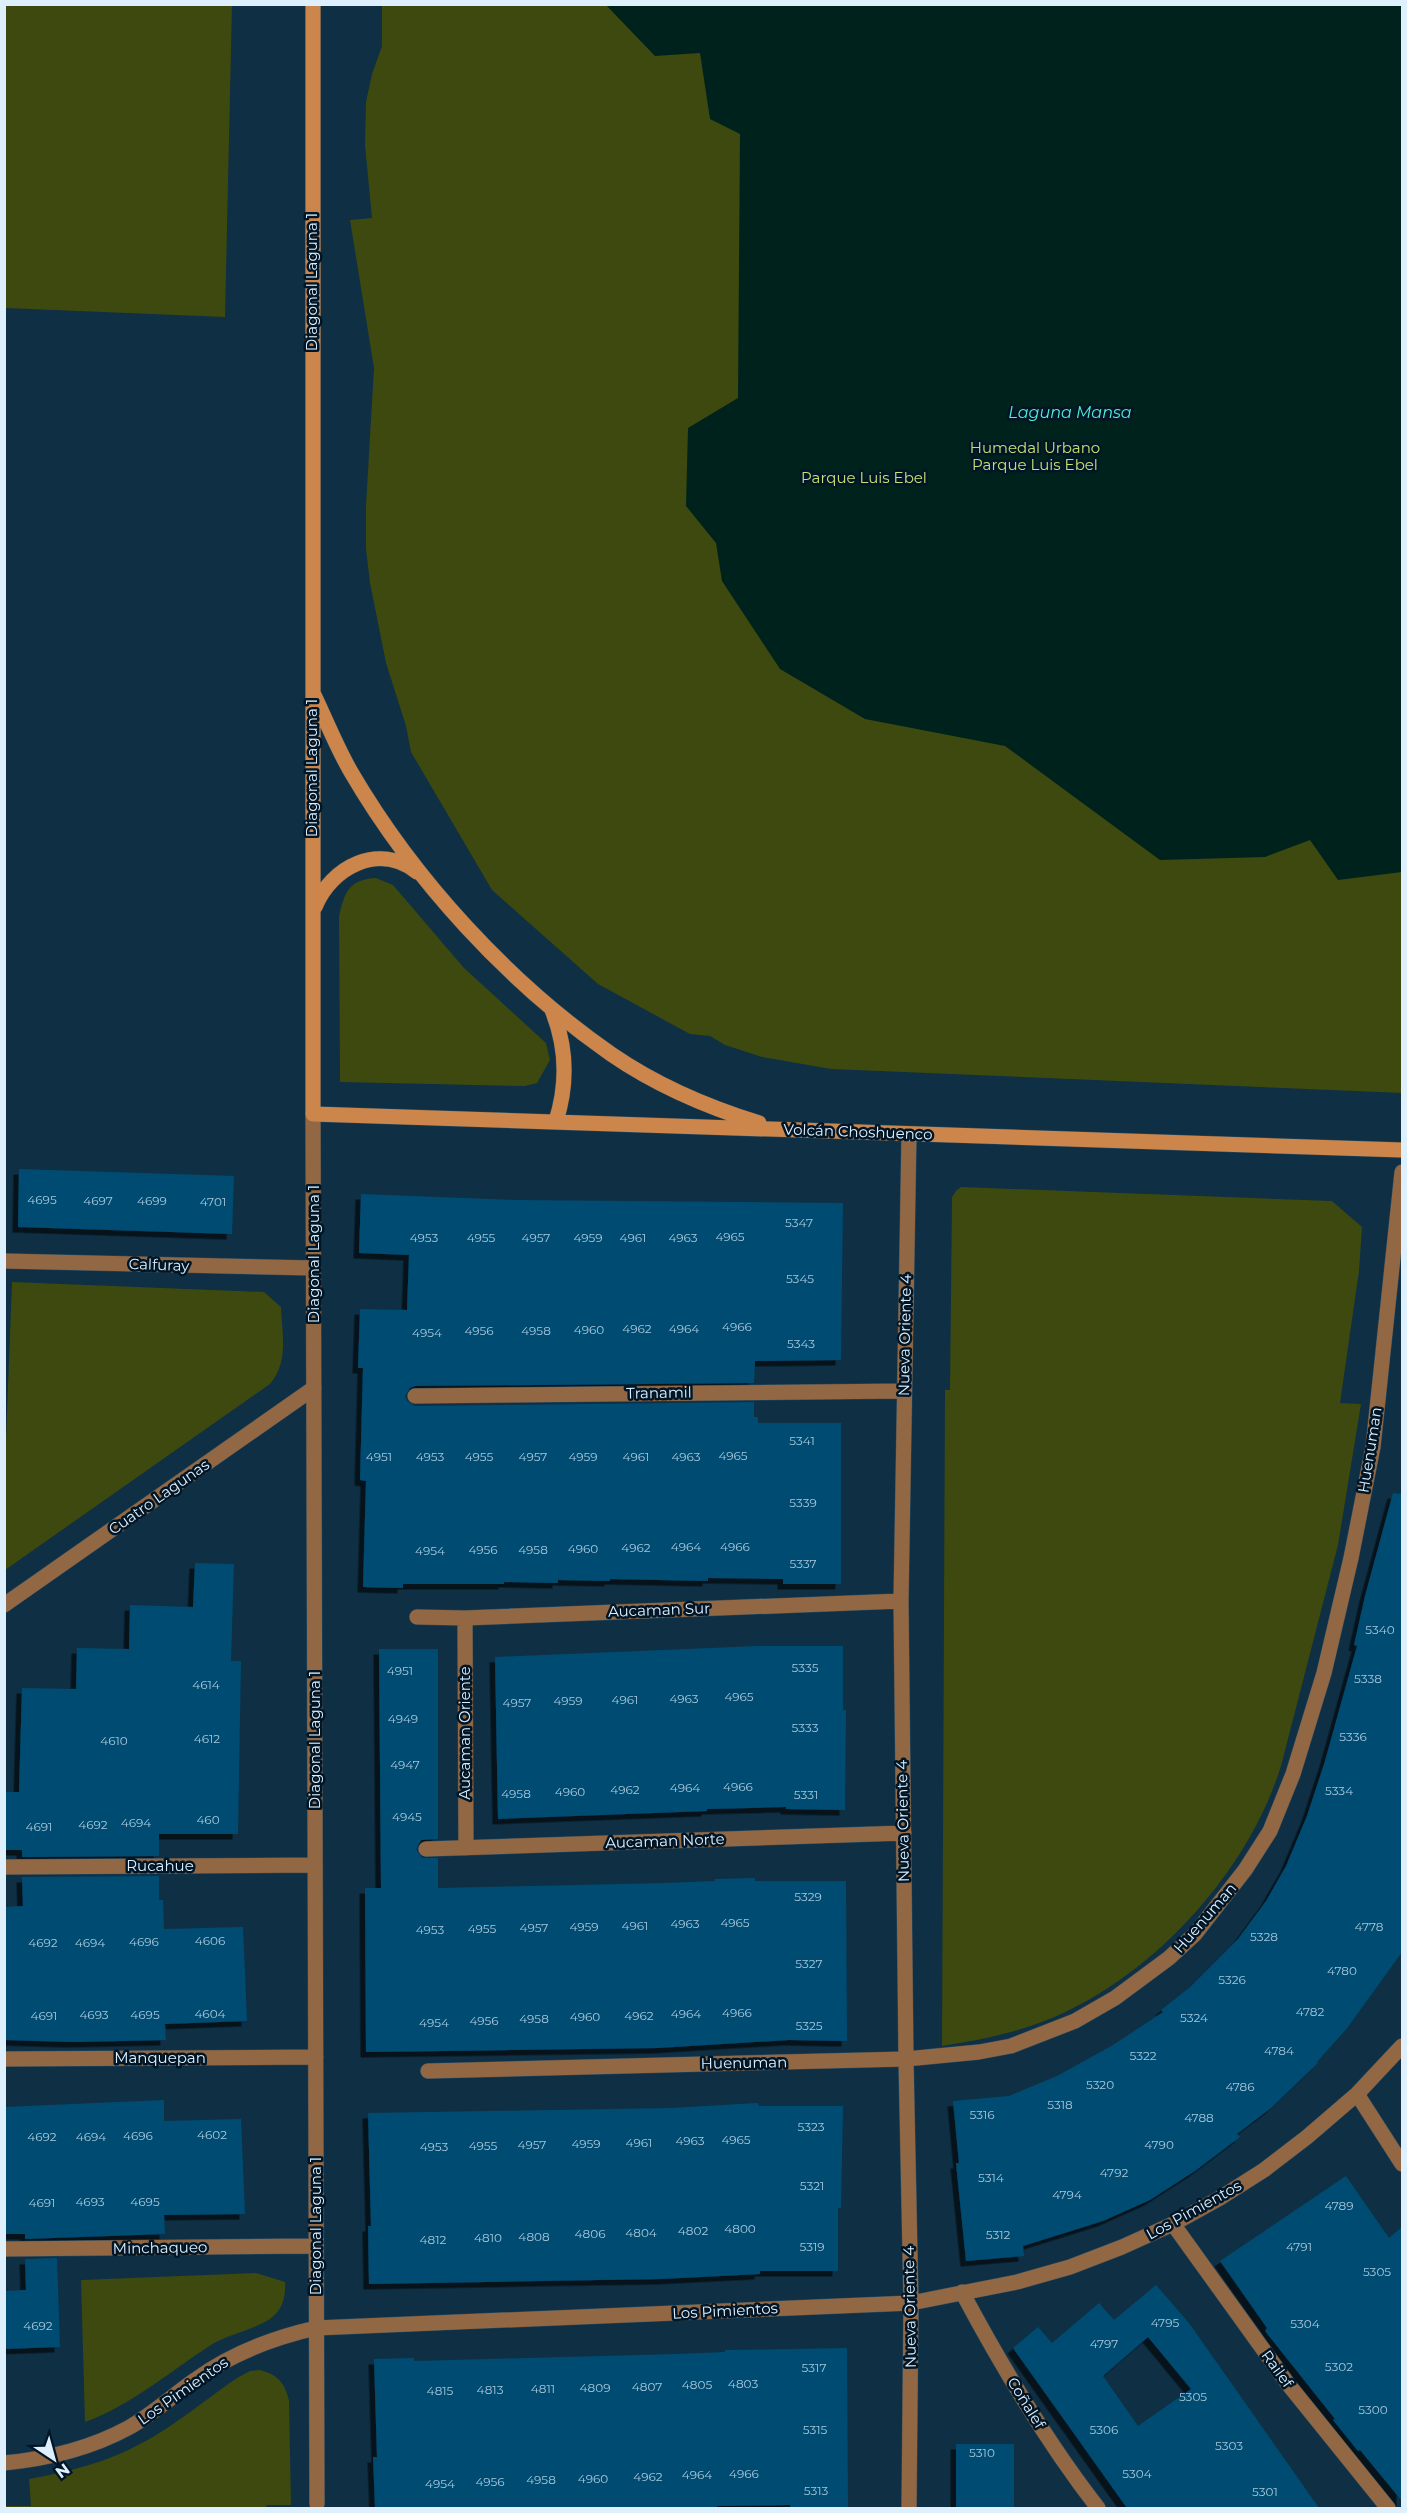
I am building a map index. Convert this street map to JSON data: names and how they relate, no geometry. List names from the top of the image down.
{
  "streets": {
    "street": [
      "Diagonal Laguna 1",
      "Volcán Choshuenco",
      "Calfuray",
      "Nueva Oriente 4",
      "Tranamil",
      "Huenuman",
      "Cuatro Lagunas",
      "Aucaman Sur",
      "Aucaman Oriente",
      "Aucaman Norte",
      "Rucahue",
      "Manquepan",
      "Los Pimientos",
      "Minchaqueo",
      "Railef",
      "Coñalef"
    ]
  },
  "crossings": [
    ["Diagonal Laguna 1", "Volcán Choshuenco"],
    ["Diagonal Laguna 1", "Calfuray"],
    ["Diagonal Laguna 1", "Cuatro Lagunas"],
    ["Diagonal Laguna 1", "Rucahue"],
    ["Diagonal Laguna 1", "Manquepan"],
    ["Diagonal Laguna 1", "Los Pimientos"],
    ["Diagonal Laguna 1", "Minchaqueo"],
    ["Volcán Choshuenco", "Nueva Oriente 4"],
    ["Nueva Oriente 4", "Tranamil"],
    ["Nueva Oriente 4", "Huenuman"],
    ["Nueva Oriente 4", "Aucaman Sur"],
    ["Nueva Oriente 4", "Aucaman Norte"],
    ["Nueva Oriente 4", "Los Pimientos"],
    ["Aucaman Sur", "Aucaman Oriente"],
    ["Aucaman Oriente", "Aucaman Norte"],
    ["Los Pimientos", "Railef"],
    ["Los Pimientos", "Coñalef"]
  ],
  "water": ["Laguna Mansa"],
  "parks": ["Humedal Urbano Parque Luis Ebel", "Parque Luis Ebel"],
  "house_numbers": [
    "4695",
    "4697",
    "4699",
    "4701",
    "5347",
    "4965",
    "4953",
    "4955",
    "4957",
    "4959",
    "4961",
    "4963",
    "5345",
    "4966",
    "4962",
    "4964",
    "4960",
    "4956",
    "4958",
    "4954",
    "5343",
    "5341",
    "4965",
    "4951",
    "4953",
    "4955",
    "4957",
    "4959",
    "4961",
    "4963",
    "5339",
    "4964",
    "4966",
    "4962",
    "4960",
    "4956",
    "4958",
    "4954",
    "5337",
    "5340",
    "5335",
    "4951",
    "5338",
    "4614",
    "4965",
    "4963",
    "4961",
    "4959",
    "4957",
    "4949",
    "5333",
    "5336",
    "4612",
    "4610",
    "4947",
    "4966",
    "4964",
    "4962",
    "5334",
    "4960",
    "4958",
    "5331",
    "4945",
    "460",
    "4694",
    "4692",
    "4691",
    "5329",
    "4965",
    "4963",
    "4961",
    "4959",
    "4778",
    "4957",
    "4955",
    "4953",
    "5328",
    "4606",
    "4696",
    "4692",
    "4694",
    "5327",
    "4780",
    "5326",
    "4782",
    "4966",
    "4604",
    "4964",
    "4693",
    "4695",
    "4691",
    "4962",
    "4960",
    "5324",
    "4958",
    "4956",
    "4954",
    "5325",
    "4784",
    "5322",
    "5320",
    "4786",
    "5318",
    "5316",
    "4788",
    "5323",
    "4602",
    "4696",
    "4692",
    "4694",
    "4965",
    "4963",
    "4961",
    "4959",
    "4957",
    "4790",
    "4955",
    "4953",
    "4792",
    "5314",
    "5321",
    "4794",
    "4693",
    "4695",
    "4691",
    "4789",
    "4800",
    "4802",
    "4804",
    "4806",
    "5312",
    "4808",
    "4810",
    "4812",
    "5319",
    "4791",
    "5305",
    "4795",
    "5304",
    "4692",
    "4797",
    "5302",
    "5317",
    "4803",
    "4805",
    "4807",
    "4809",
    "4811",
    "4813",
    "4815",
    "5305",
    "5300",
    "5315",
    "5306",
    "5303",
    "5310",
    "4966",
    "5304",
    "4964",
    "4962",
    "4960",
    "4958",
    "4956",
    "4954",
    "5313",
    "5301"
  ],
  "north": "bottom right"
}
